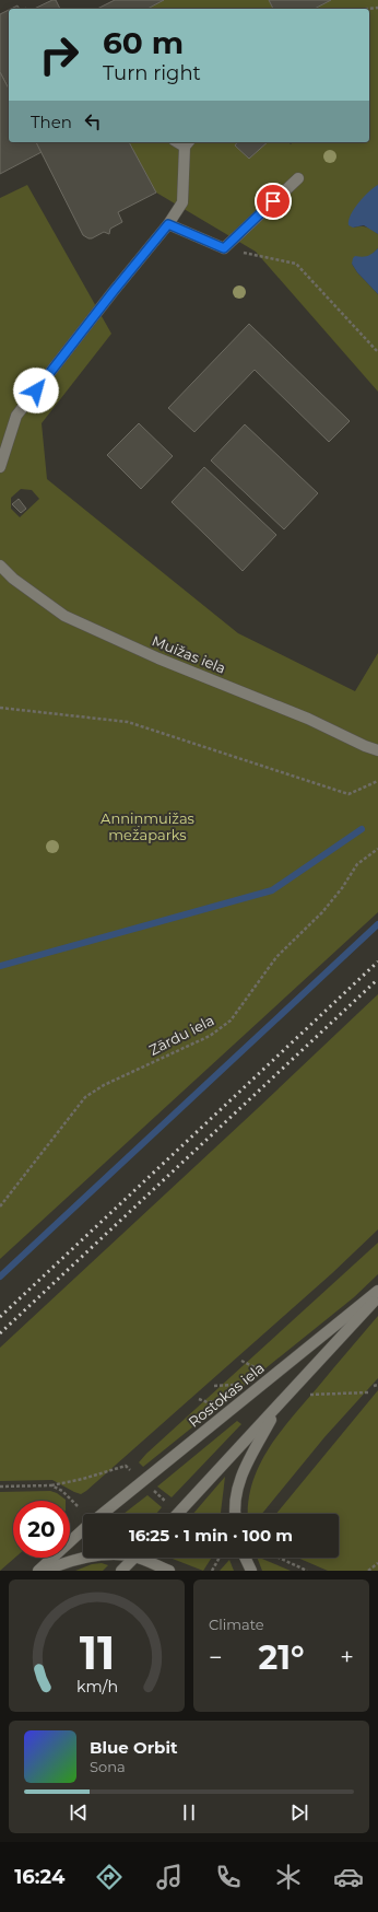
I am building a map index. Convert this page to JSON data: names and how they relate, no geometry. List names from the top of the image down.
{
  "streets": {
    "street": ["Muižas iela", "Rostokas iela"],
    "path": ["Zārdu iela"]
  },
  "parks": ["Anniņmuižas mežaparks"],
  "page": {
    "turn": ["60 m", "Turn right"],
    "then": "Then",
    "limit": "20",
    "trip": "16:25 · 1 min · 100 m",
    "tile": "Climate",
    "heat": ["−", "21°", "+"],
    "song": ["Blue Orbit", "Sona"],
    "tabs": "16:24",
    "gauge": ["11", "km/h"]
  }
}
